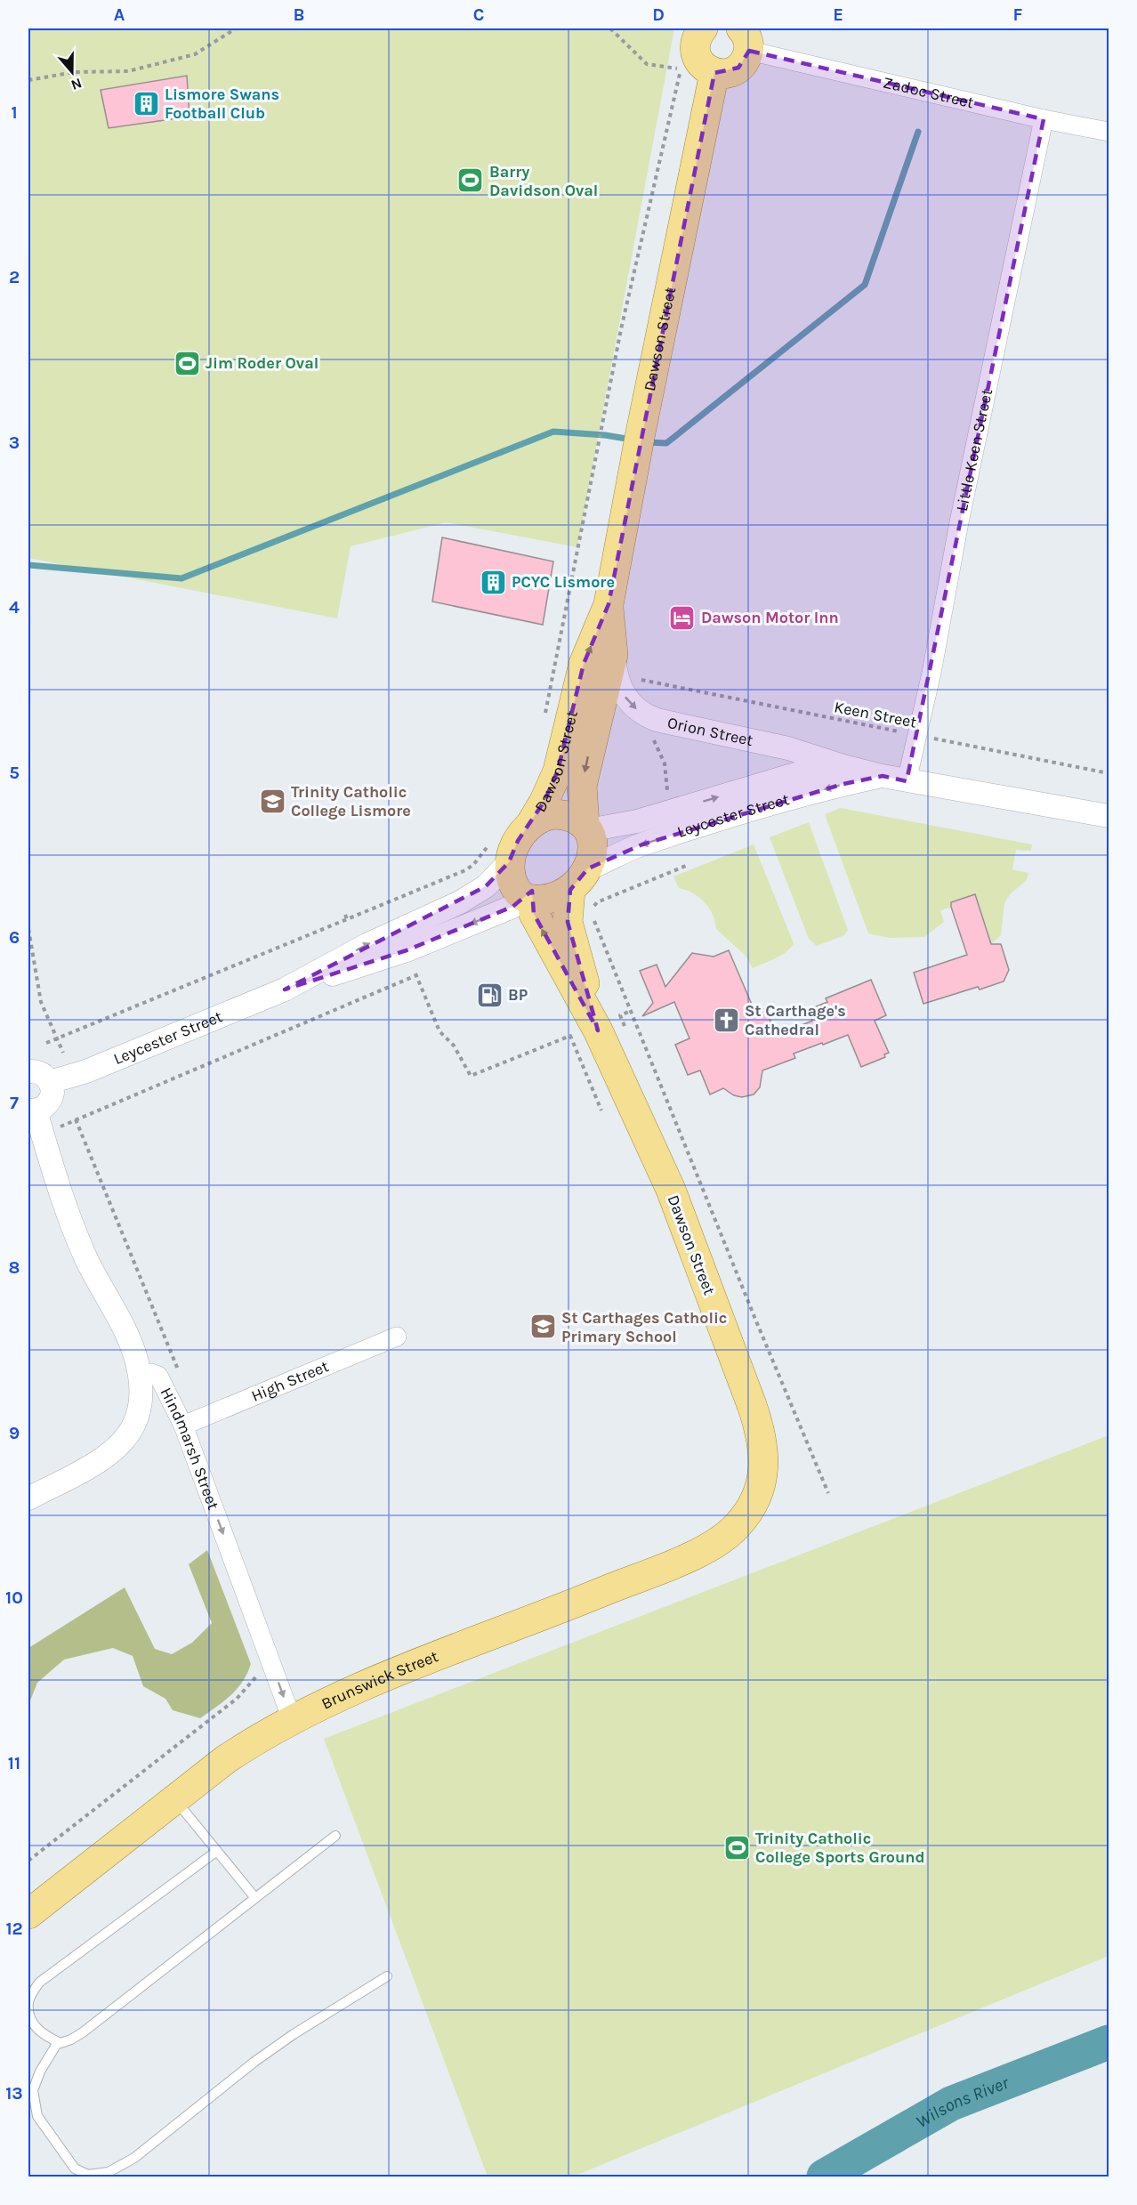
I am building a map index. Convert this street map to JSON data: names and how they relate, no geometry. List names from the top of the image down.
{
  "streets": {
    "main road": ["Dawson Street", "Brunswick Street"],
    "street": [
      "Zadoc Street",
      "Little Keen Street",
      "Orion Street",
      "Leycester Street",
      "High Street",
      "Hindmarsh Street"
    ],
    "path": ["Keen Street"]
  },
  "crossings": [
    ["Zadoc Street", "Little Keen Street"],
    ["Dawson Street", "Orion Street"],
    ["Dawson Street", "Leycester Street"],
    ["Dawson Street", "Brunswick Street"],
    ["Little Keen Street", "Keen Street"],
    ["Little Keen Street", "Orion Street"],
    ["Orion Street", "Leycester Street"],
    ["High Street", "Hindmarsh Street"],
    ["Hindmarsh Street", "Brunswick Street"]
  ],
  "one_way": ["Orion Street", "Hindmarsh Street"],
  "water": ["Wilsons River"],
  "places": {
    "building": ["Lismore Swans Football Club", "PCYC Lismore"],
    "sports": ["Barry Davidson Oval", "Jim Roder Oval", "Trinity Catholic College Sports Ground"],
    "hotel": ["Dawson Motor Inn"],
    "school or university": ["Trinity Catholic College Lismore", "St Carthages Catholic Primary School"],
    "fuel station": ["BP"],
    "church": ["St Carthage's Cathedral"]
  },
  "north": "bottom",
  "grid": {
    "columns": [
      "A",
      "B",
      "C",
      "D",
      "E",
      "F"
    ],
    "rows": [
      "1",
      "2",
      "3",
      "4",
      "5",
      "6",
      "7",
      "8",
      "9",
      "10",
      "11",
      "12",
      "13"
    ]
  }
}
